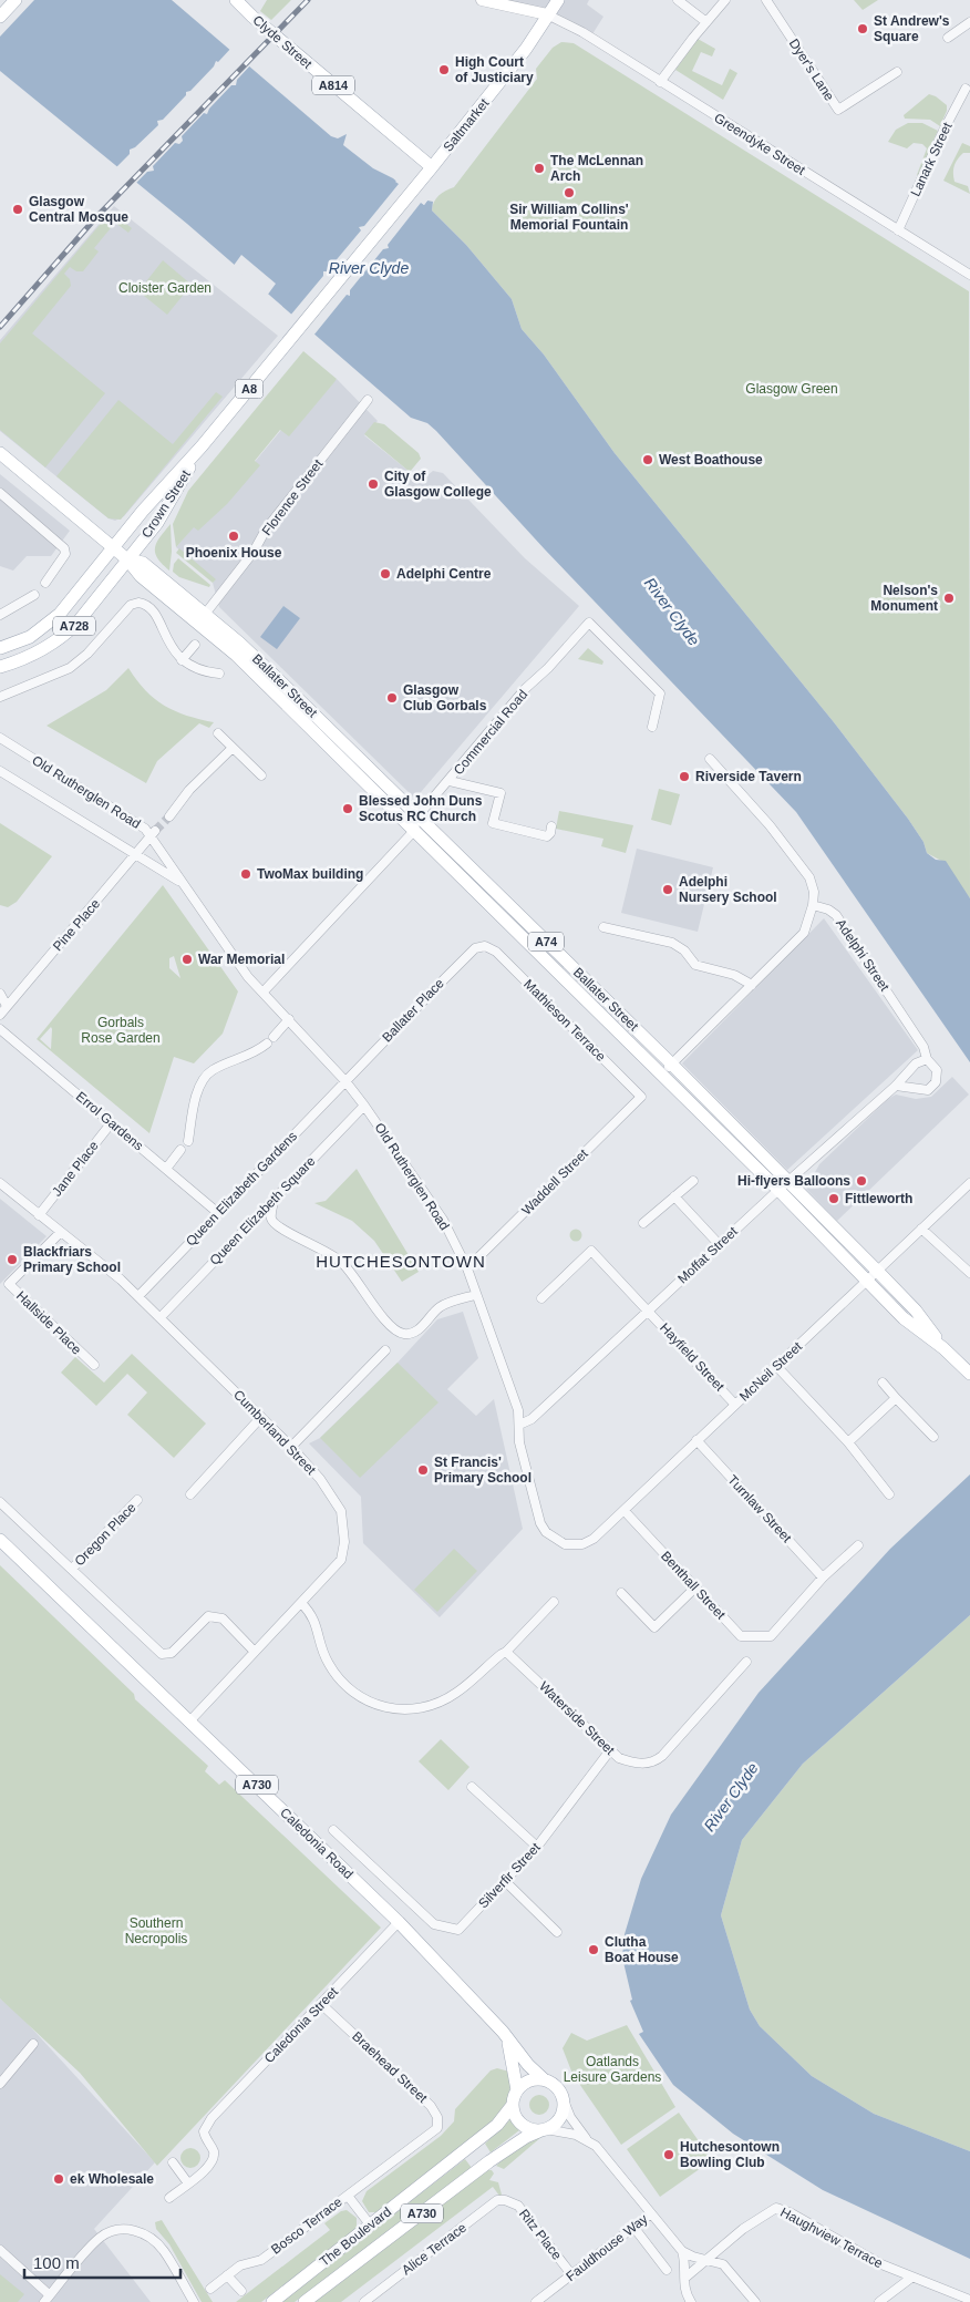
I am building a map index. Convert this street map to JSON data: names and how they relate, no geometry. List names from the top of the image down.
{
  "streets": {
    "main road": [
      "Clyde Street",
      "A814",
      "Saltmarket",
      "A8",
      "Crown Street",
      "A728",
      "Ballater Street",
      "A74",
      "A730",
      "Caledonia Road",
      "The Boulevard"
    ],
    "street": [
      "Dyer's Lane",
      "Greendyke Street",
      "Lanark Street",
      "Florence Street",
      "Commercial Road",
      "Old Rutherglen Road",
      "Pine Place",
      "Adelphi Street",
      "Ballater Place",
      "Mathieson Terrace",
      "Errol Gardens",
      "Jane Place",
      "Waddell Street",
      "Queen Elizabeth Gardens",
      "Queen Elizabeth Square",
      "Moffat Street",
      "Hallside Place",
      "Hayfield Street",
      "McNeil Street",
      "Cumberland Street",
      "Turnlaw Street",
      "Oregon Place",
      "Benthall Street",
      "Waterside Street",
      "Silverfir Street",
      "Caledonia Street",
      "Braehead Street",
      "Bosco Terrace",
      "Ritz Place",
      "Haughview Terrace",
      "Fauldhouse Way",
      "Alice Terrace"
    ]
  },
  "crossings": [
    ["Clyde Street", "Saltmarket"],
    ["Clyde Street", "Crown Street"],
    ["Saltmarket", "Greendyke Street"],
    ["Saltmarket", "Crown Street"],
    ["Greendyke Street", "Lanark Street"],
    ["Florence Street", "Ballater Street"],
    ["Crown Street", "A728"],
    ["Crown Street", "Ballater Street"],
    ["A728", "Ballater Street"],
    ["Ballater Street", "Commercial Road"],
    ["Ballater Street", "Moffat Street"],
    ["Ballater Street", "McNeil Street"],
    ["Old Rutherglen Road", "Pine Place"],
    ["Old Rutherglen Road", "Ballater Place"],
    ["Old Rutherglen Road", "Waddell Street"],
    ["Old Rutherglen Road", "Queen Elizabeth Gardens"],
    ["Old Rutherglen Road", "Queen Elizabeth Square"],
    ["Old Rutherglen Road", "Moffat Street"],
    ["Old Rutherglen Road", "McNeil Street"],
    ["Adelphi Street", "Moffat Street"],
    ["Ballater Place", "Mathieson Terrace"],
    ["Ballater Place", "Queen Elizabeth Gardens"],
    ["Mathieson Terrace", "Waddell Street"],
    ["Errol Gardens", "Jane Place"],
    ["Errol Gardens", "Queen Elizabeth Gardens"],
    ["Jane Place", "Cumberland Street"],
    ["Queen Elizabeth Gardens", "Cumberland Street"],
    ["Queen Elizabeth Square", "Cumberland Street"],
    ["Moffat Street", "Hayfield Street"],
    ["Hallside Place", "Cumberland Street"],
    ["Hayfield Street", "McNeil Street"],
    ["McNeil Street", "Turnlaw Street"],
    ["McNeil Street", "Benthall Street"],
    ["Cumberland Street", "Caledonia Road"],
    ["Turnlaw Street", "Benthall Street"],
    ["Waterside Street", "Silverfir Street"],
    ["Caledonia Road", "Caledonia Street"],
    ["Caledonia Road", "The Boulevard"],
    ["Caledonia Street", "Braehead Street"],
    ["Braehead Street", "Bosco Terrace"],
    ["Ritz Place", "Fauldhouse Way"],
    ["Ritz Place", "Alice Terrace"]
  ],
  "districts": ["HUTCHESONTOWN"],
  "water": ["River Clyde"],
  "parks": [
    "Cloister Garden",
    "Glasgow Green",
    "Gorbals Rose Garden",
    "Southern Necropolis",
    "Oatlands Leisure Gardens"
  ],
  "places": [
    "St Andrew's Square",
    "High Court of Justiciary",
    "The McLennan Arch",
    "Sir William Collins' Memorial Fountain",
    "Glasgow Central Mosque",
    "West Boathouse",
    "City of Glasgow College",
    "Phoenix House",
    "Adelphi Centre",
    "Nelson's Monument",
    "Glasgow Club Gorbals",
    "Riverside Tavern",
    "Blessed John Duns Scotus RC Church",
    "TwoMax building",
    "Adelphi Nursery School",
    "War Memorial",
    "Hi-flyers Balloons",
    "Fittleworth",
    "Blackfriars Primary School",
    "St Francis' Primary School",
    "Clutha Boat House",
    "Hutchesontown Bowling Club",
    "ek Wholesale"
  ],
  "scale_bar": "100 m"
}
